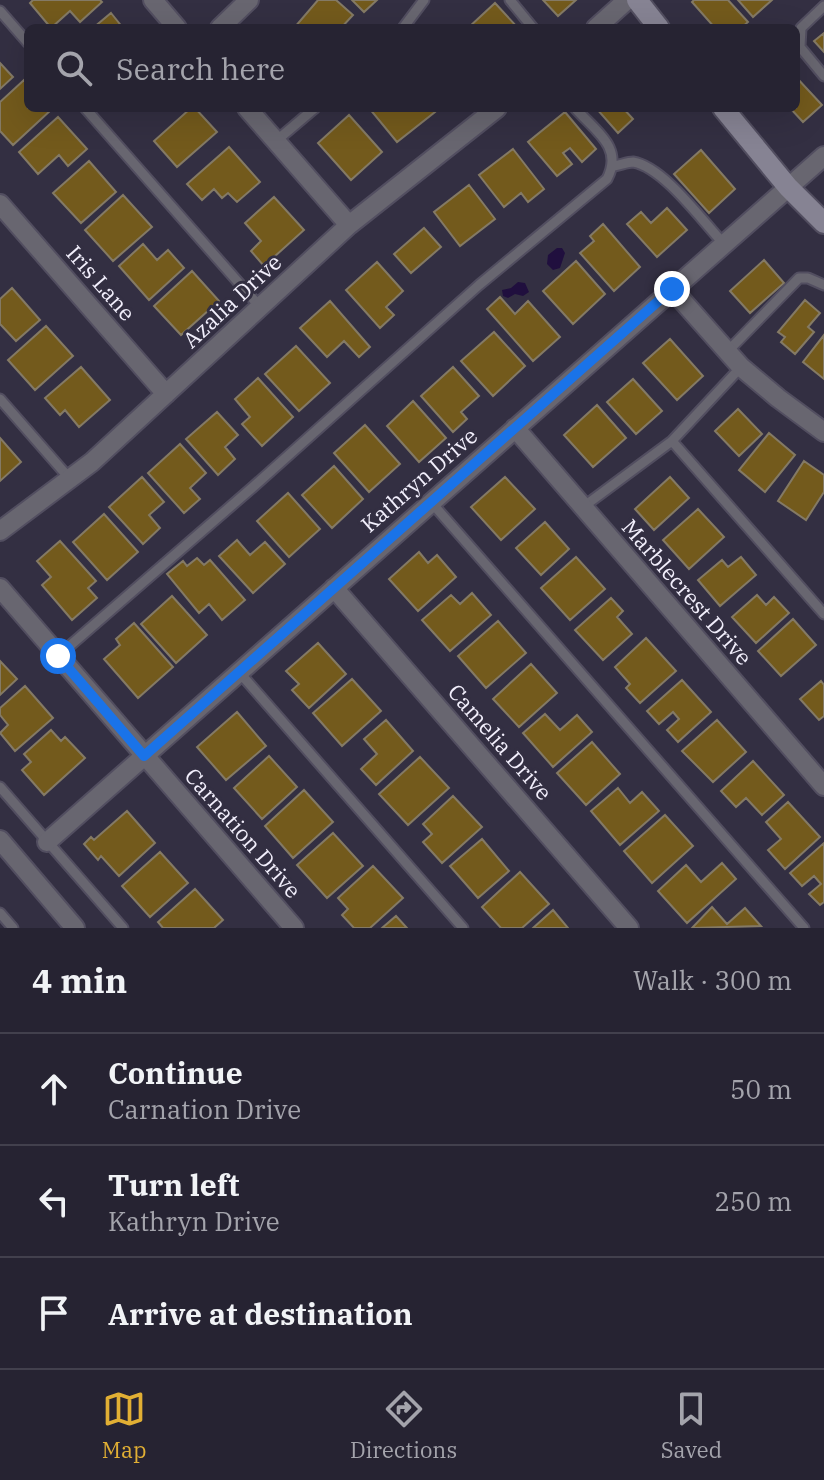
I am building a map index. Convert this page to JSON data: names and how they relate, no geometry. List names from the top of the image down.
{
  "streets": {
    "street": [
      "Iris Lane",
      "Azalia Drive",
      "Kathryn Drive",
      "Marblecrest Drive",
      "Camelia Drive",
      "Carnation Drive"
    ]
  },
  "crossings": [
    ["Iris Lane", "Azalia Drive"],
    ["Kathryn Drive", "Marblecrest Drive"],
    ["Kathryn Drive", "Camelia Drive"],
    ["Kathryn Drive", "Carnation Drive"]
  ],
  "page": {
    "search": "Search here",
    "heading": ["4 min", "Walk · 300 m"],
    "list": [
      ["Continue", "Carnation Drive", "50 m"],
      ["Turn left", "Kathryn Drive", "250 m"],
      "Arrive at destination"
    ],
    "nav": ["Map", "Directions", "Saved"]
  }
}
